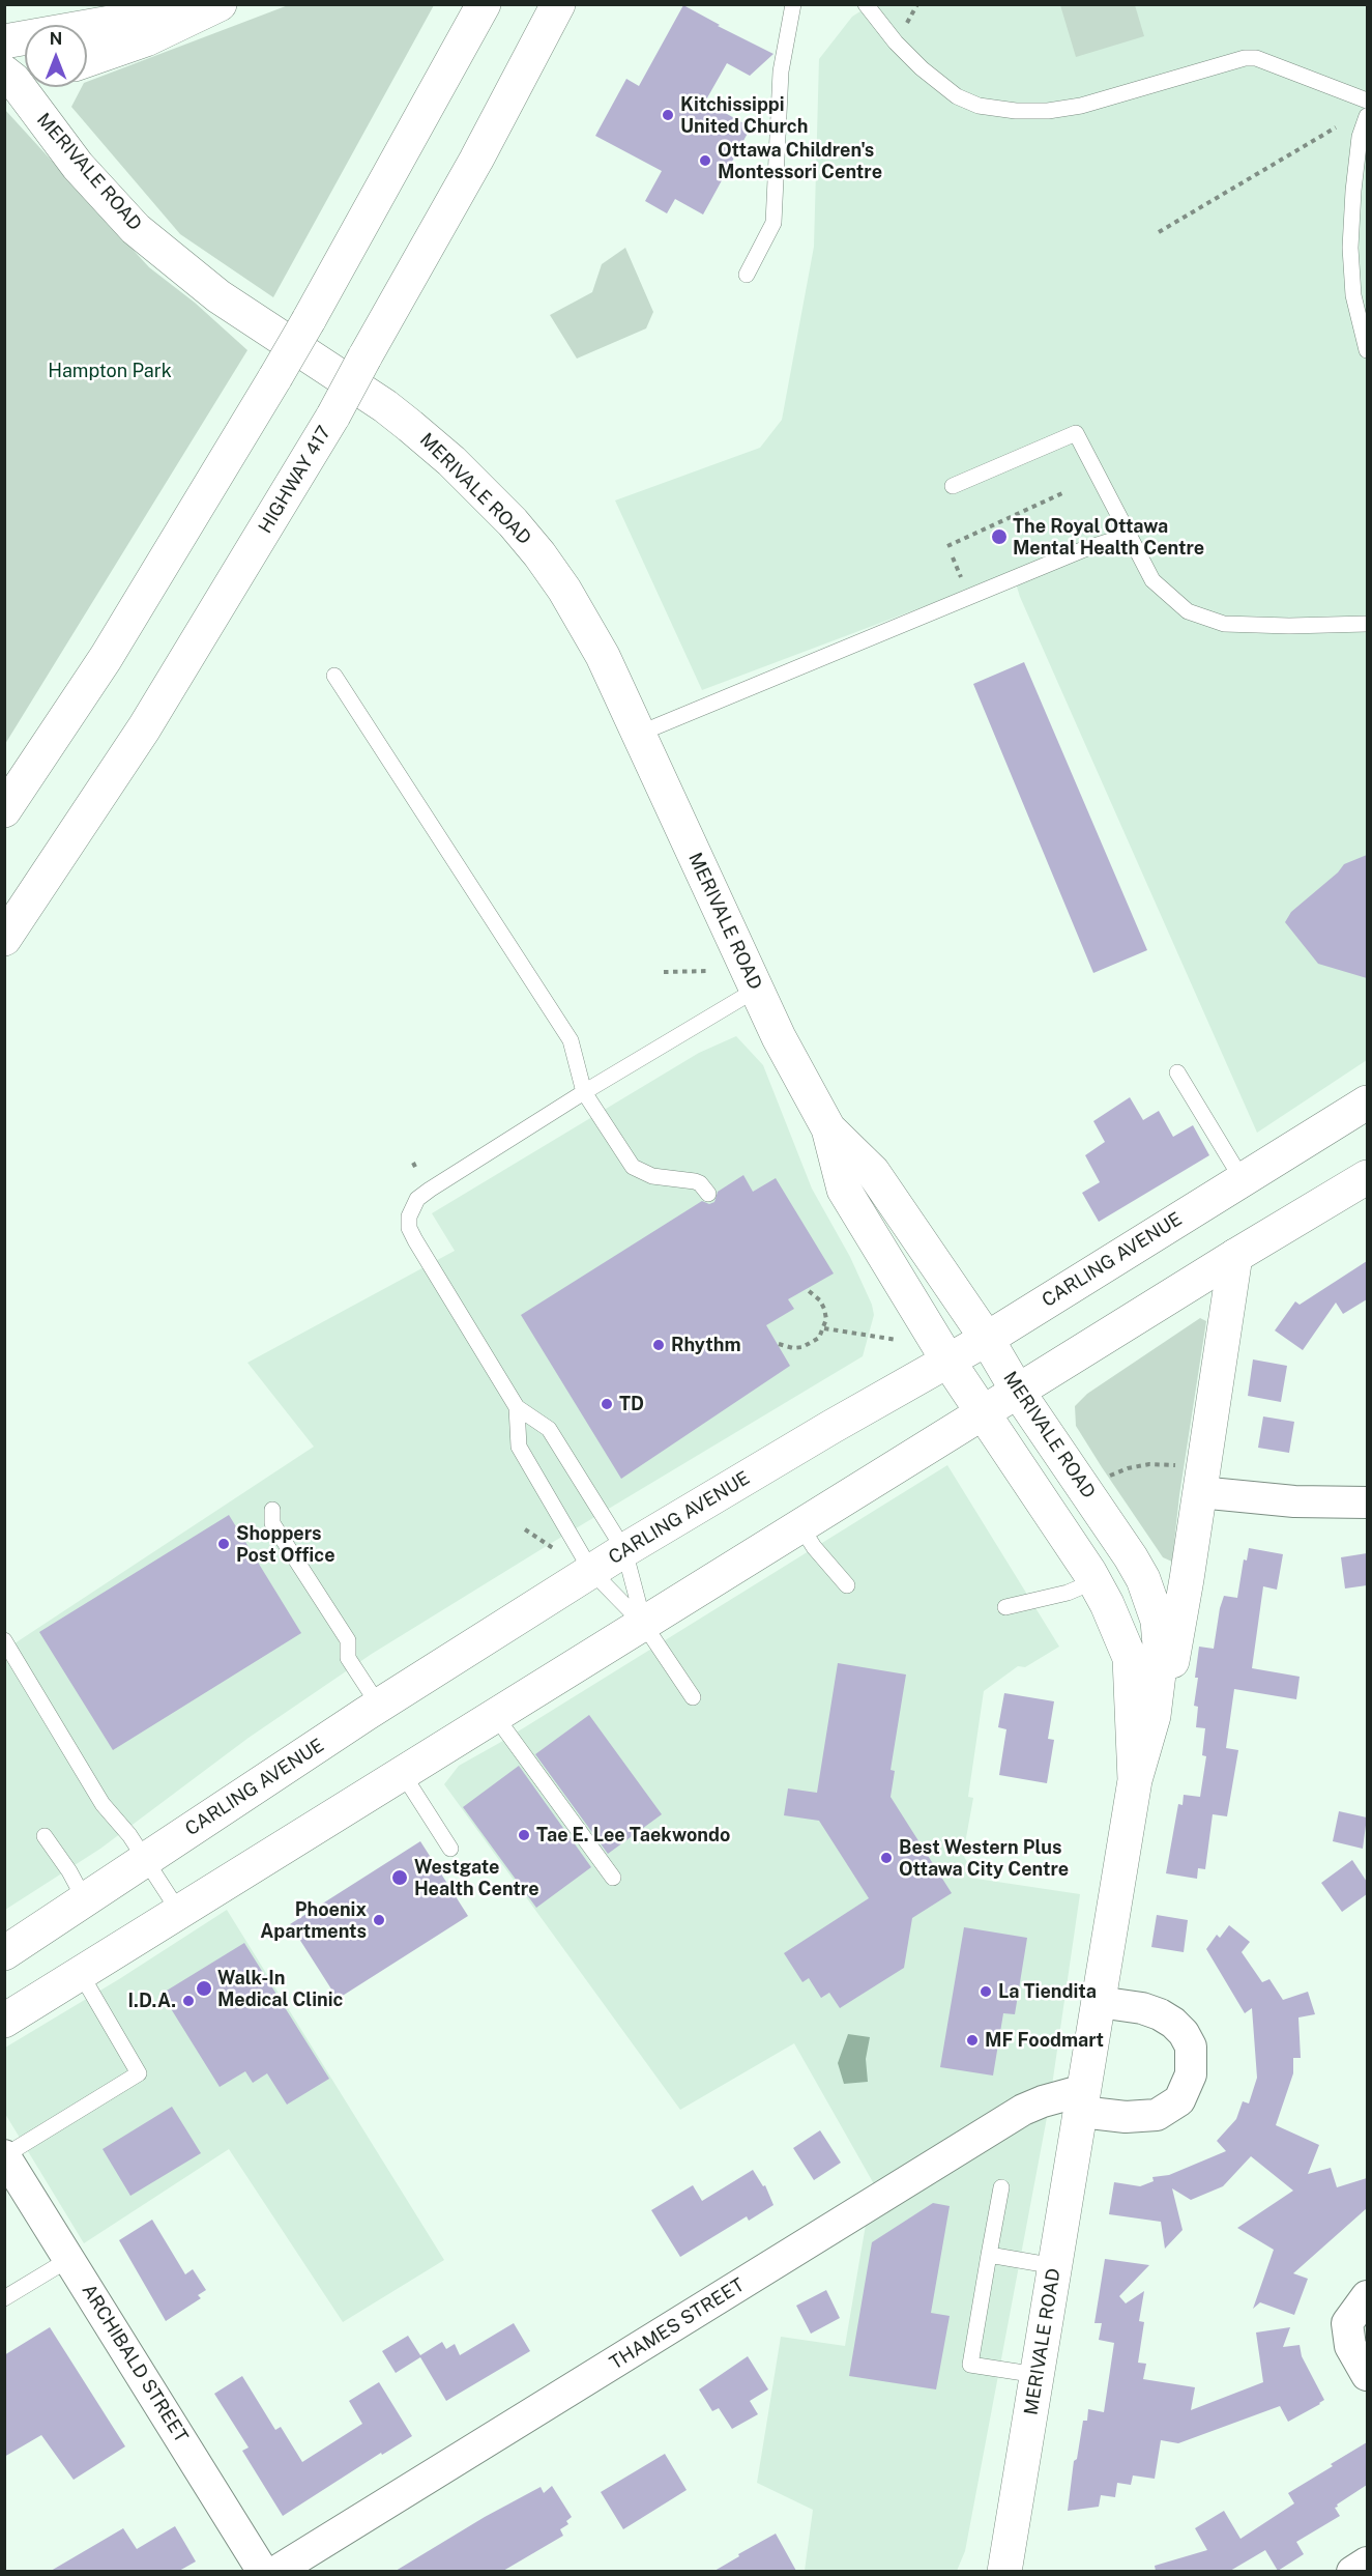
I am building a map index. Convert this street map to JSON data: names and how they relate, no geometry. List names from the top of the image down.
{
  "streets": {
    "main road": ["MERIVALE ROAD", "HIGHWAY 417", "CARLING AVENUE"],
    "street": ["THAMES STREET", "ARCHIBALD STREET"]
  },
  "crossings": [
    ["MERIVALE ROAD", "CARLING AVENUE"],
    ["MERIVALE ROAD", "THAMES STREET"]
  ],
  "parks": ["Hampton Park"],
  "places": [
    "Kitchissippi United Church",
    "Ottawa Children's Montessori Centre",
    "The Royal Ottawa Mental Health Centre",
    "Rhythm",
    "TD",
    "Shoppers Post Office",
    "Tae E. Lee Taekwondo",
    "Best Western Plus Ottawa City Centre",
    "Westgate Health Centre",
    "Phoenix Apartments",
    "Walk-In Medical Clinic",
    "La Tiendita",
    "I.D.A.",
    "MF Foodmart"
  ],
  "north": "top"
}
